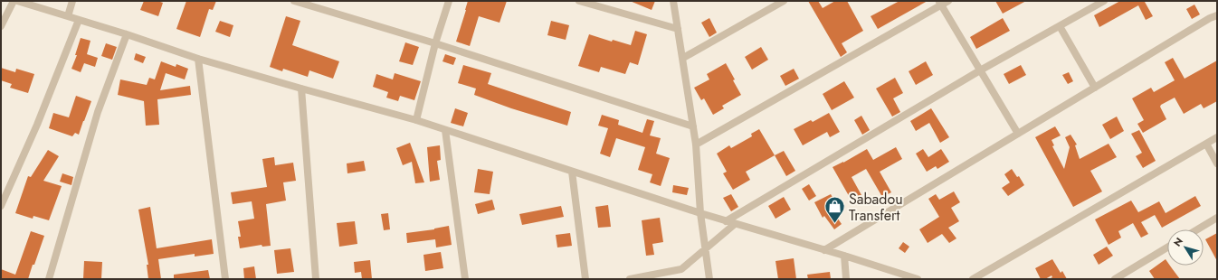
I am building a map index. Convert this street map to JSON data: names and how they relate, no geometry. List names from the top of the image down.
{
  "places": {
    "shop": ["Sabadou Transfert"]
  },
  "north": "top left"
}
